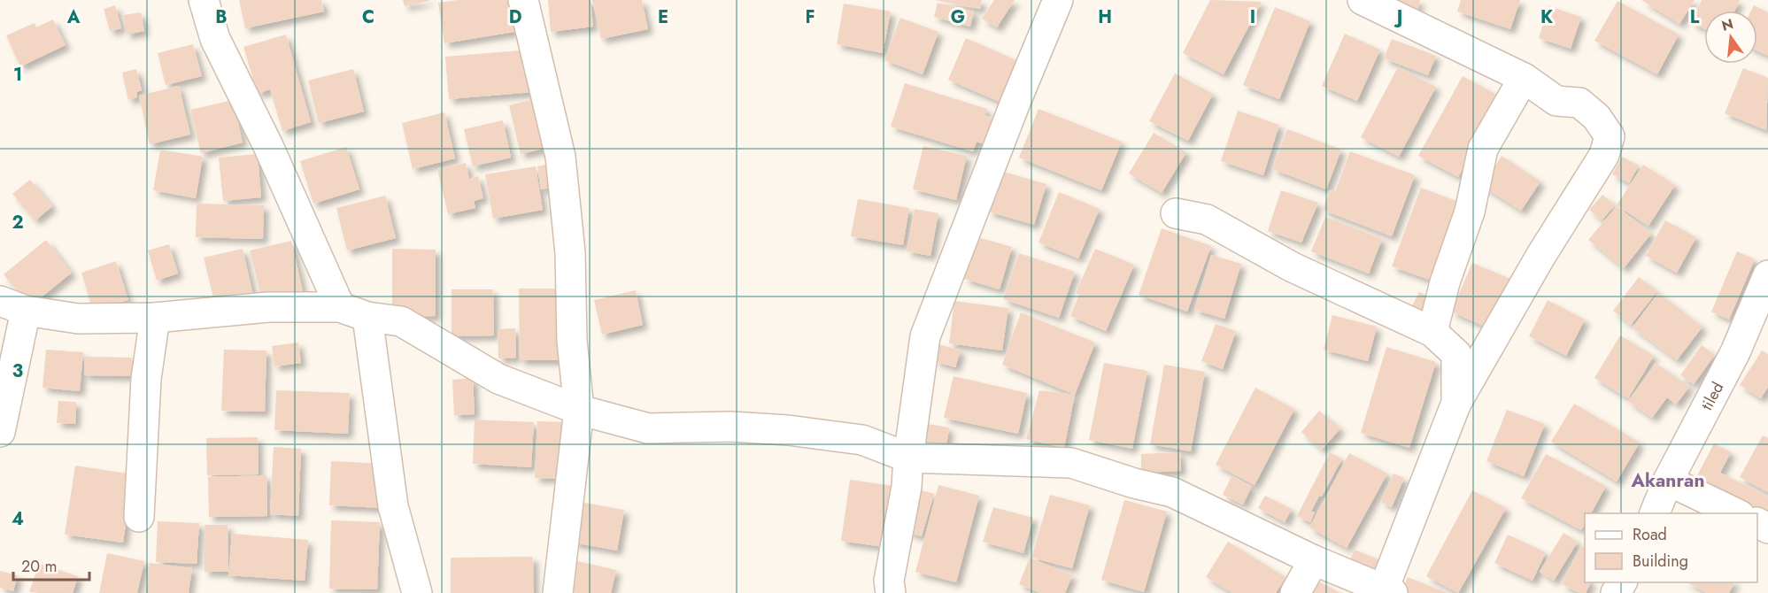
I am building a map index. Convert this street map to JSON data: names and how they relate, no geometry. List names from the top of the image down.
{
  "streets": {
    "street": ["tiled"]
  },
  "districts": ["Akanran"],
  "legend": ["Road", "Building"],
  "scale_bar": "20 m",
  "north": "top",
  "grid": {
    "columns": [
      "A",
      "B",
      "C",
      "D",
      "E",
      "F",
      "G",
      "H",
      "I",
      "J",
      "K",
      "L"
    ],
    "rows": [
      "1",
      "2",
      "3",
      "4"
    ]
  }
}
